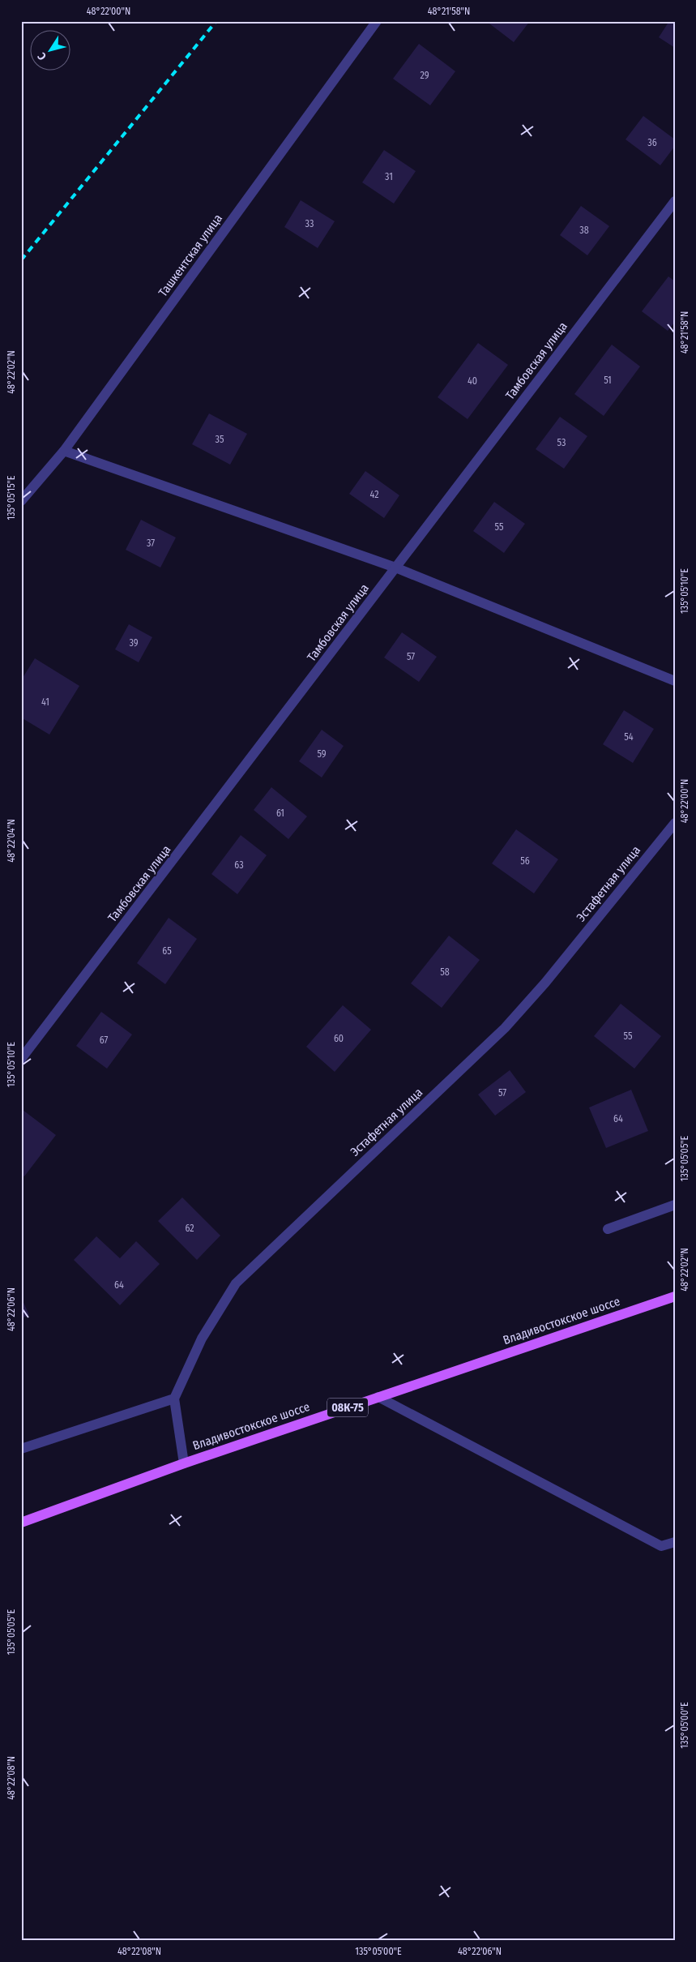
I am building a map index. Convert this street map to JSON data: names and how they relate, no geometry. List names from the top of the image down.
{
  "streets": {
    "main road": ["Владивостокское шоссе", "08К-75"],
    "street": ["Ташкентская улица", "Тамбовская улица", "Эстафетная улица"]
  },
  "house_numbers": [
    "29",
    "36",
    "31",
    "33",
    "38",
    "51",
    "40",
    "35",
    "53",
    "42",
    "55",
    "37",
    "39",
    "57",
    "41",
    "54",
    "59",
    "61",
    "56",
    "63",
    "65",
    "58",
    "55",
    "60",
    "67",
    "57",
    "64",
    "62",
    "64"
  ],
  "north": "bottom left",
  "coordinates": [
    "48°22'00\"N",
    "48°21'58\"N",
    "48°22'02\"N",
    "135°05'15\"E",
    "135°05'10\"E",
    "48°22'04\"N",
    "135°05'05\"E",
    "48°22'06\"N",
    "135°05'00\"E",
    "48°22'08\"N"
  ]
}
